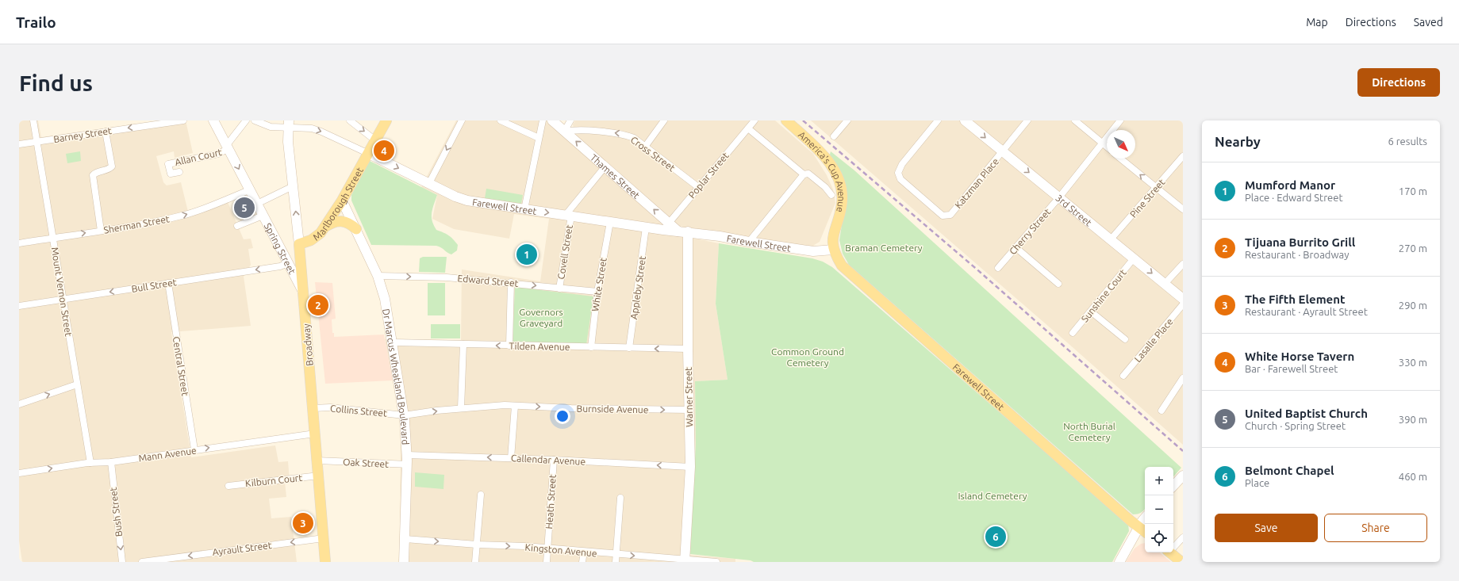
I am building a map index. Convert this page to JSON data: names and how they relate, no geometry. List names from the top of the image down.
{
  "streets": {
    "main road": [
      "America's Cup Avenue",
      "Marlborough Street",
      "Farewell Street",
      "Broadway"
    ],
    "street": [
      "Barney Street",
      "Cross Street",
      "Allan Court",
      "Poplar Street",
      "Thames Street",
      "Katzman Place",
      "Pine Street",
      "3rd Street",
      "Sherman Street",
      "Cherry Street",
      "Spring Street",
      "Covell Street",
      "Edward Street",
      "White Street",
      "Bull Street",
      "Appleby Street",
      "Mount Vernon Street",
      "Sunshine Court",
      "Lasalle Place",
      "Tilden Avenue",
      "Central Street",
      "Dr Marcus Wheatland Boulevard",
      "Warner Street",
      "Burnside Avenue",
      "Collins Street",
      "Mann Avenue",
      "Callendar Avenue",
      "Oak Street",
      "Kilburn Court",
      "Heath Street",
      "Bush Street",
      "Ayrault Street",
      "Kingston Avenue"
    ]
  },
  "crossings": [
    ["Barney Street", "Mount Vernon Street"],
    ["Cross Street", "Poplar Street"],
    ["Cross Street", "Thames Street"],
    ["Allan Court", "Spring Street"],
    ["America's Cup Avenue", "Farewell Street"],
    ["Poplar Street", "Thames Street"],
    ["Poplar Street", "Farewell Street"],
    ["Thames Street", "Farewell Street"],
    ["Katzman Place", "3rd Street"],
    ["Pine Street", "3rd Street"],
    ["Marlborough Street", "Farewell Street"],
    ["Marlborough Street", "Broadway"],
    ["Marlborough Street", "Dr Marcus Wheatland Boulevard"],
    ["Farewell Street", "Covell Street"],
    ["Farewell Street", "White Street"],
    ["Farewell Street", "Appleby Street"],
    ["Farewell Street", "Broadway"],
    ["Farewell Street", "Warner Street"],
    ["3rd Street", "Cherry Street"],
    ["3rd Street", "Sunshine Court"],
    ["Sherman Street", "Spring Street"],
    ["Sherman Street", "Mount Vernon Street"],
    ["Spring Street", "Bull Street"],
    ["Spring Street", "Broadway"],
    ["Covell Street", "Edward Street"],
    ["Edward Street", "White Street"],
    ["Edward Street", "Dr Marcus Wheatland Boulevard"],
    ["White Street", "Tilden Avenue"],
    ["Bull Street", "Mount Vernon Street"],
    ["Bull Street", "Central Street"],
    ["Appleby Street", "Tilden Avenue"],
    ["Mount Vernon Street", "Mann Avenue"],
    ["Broadway", "Collins Street"],
    ["Broadway", "Mann Avenue"],
    ["Broadway", "Oak Street"],
    ["Broadway", "Kilburn Court"],
    ["Broadway", "Ayrault Street"],
    ["Tilden Avenue", "Dr Marcus Wheatland Boulevard"],
    ["Tilden Avenue", "Warner Street"],
    ["Central Street", "Mann Avenue"],
    ["Dr Marcus Wheatland Boulevard", "Burnside Avenue"],
    ["Dr Marcus Wheatland Boulevard", "Collins Street"],
    ["Dr Marcus Wheatland Boulevard", "Callendar Avenue"],
    ["Dr Marcus Wheatland Boulevard", "Oak Street"],
    ["Dr Marcus Wheatland Boulevard", "Kingston Avenue"],
    ["Warner Street", "Burnside Avenue"],
    ["Warner Street", "Callendar Avenue"],
    ["Warner Street", "Kingston Avenue"],
    ["Burnside Avenue", "Collins Street"],
    ["Mann Avenue", "Bush Street"],
    ["Callendar Avenue", "Heath Street"],
    ["Heath Street", "Kingston Avenue"]
  ],
  "one_way": [
    "Barney Street",
    "Cross Street",
    "Thames Street",
    "Sherman Street",
    "Edward Street",
    "Bull Street",
    "Tilden Avenue",
    "Burnside Avenue",
    "Mann Avenue",
    "Callendar Avenue",
    "Bush Street",
    "Ayrault Street",
    "Kingston Avenue"
  ],
  "parks": [
    "Braman Cemetery",
    "Governors Graveyard",
    "Common Ground Cemetery",
    "North Burial Cemetery",
    "Island Cemetery"
  ],
  "north": "bottom right",
  "page": {
    "header": "Trailo",
    "nav": ["Map", "Directions", "Saved"],
    "buttons": [
      "Directions",
      ["Save", "Share"]
    ],
    "title": "Find us",
    "heading": ["Nearby", "6 results"],
    "pins": [
      "4",
      "5",
      "1",
      "2",
      "3",
      "6"
    ],
    "list": [
      {
        "mark": "1",
        "name": "Mumford Manor",
        "note": "Place · Edward Street",
        "value": "170 m"
      },
      {
        "mark": "2",
        "name": "Tijuana Burrito Grill",
        "note": "Restaurant · Broadway",
        "value": "270 m"
      },
      {
        "mark": "3",
        "name": "The Fifth Element",
        "note": "Restaurant · Ayrault Street",
        "value": "290 m"
      },
      {
        "mark": "4",
        "name": "White Horse Tavern",
        "note": "Bar · Farewell Street",
        "value": "330 m"
      },
      {
        "mark": "5",
        "name": "United Baptist Church",
        "note": "Church · Spring Street",
        "value": "390 m"
      },
      {
        "mark": "6",
        "name": "Belmont Chapel",
        "note": "Place",
        "value": "460 m"
      }
    ],
    "map_buttons": ["+", "−"]
  }
}
